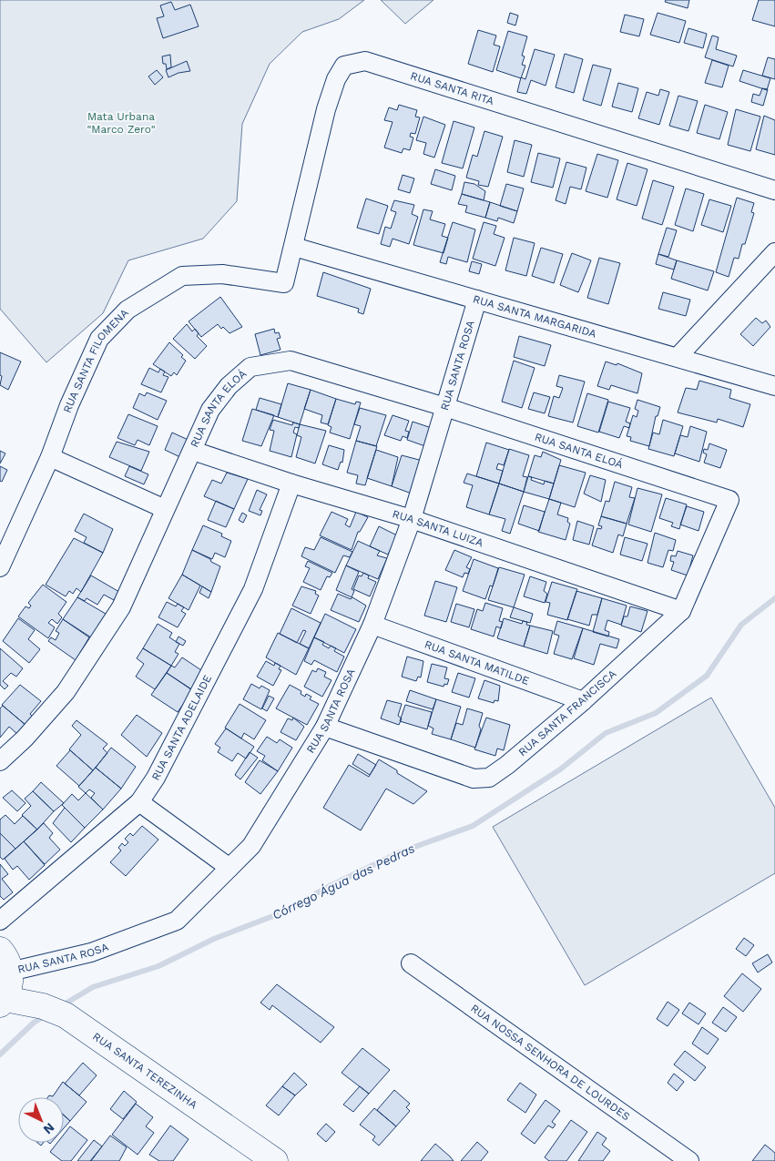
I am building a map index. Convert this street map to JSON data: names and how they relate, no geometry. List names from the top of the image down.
{
  "streets": {
    "street": [
      "RUA SANTA RITA",
      "RUA SANTA MARGARIDA",
      "RUA SANTA FILOMENA",
      "RUA SANTA ROSA",
      "RUA SANTA ELOÁ",
      "RUA SANTA LUIZA",
      "RUA SANTA MATILDE",
      "RUA SANTA FRANCISCA",
      "RUA SANTA ADELAIDE",
      "RUA NOSSA SENHORA DE LOURDES",
      "RUA SANTA TEREZINHA"
    ]
  },
  "crossings": [
    ["RUA SANTA RITA", "RUA SANTA MARGARIDA"],
    ["RUA SANTA RITA", "RUA SANTA FILOMENA"],
    ["RUA SANTA MARGARIDA", "RUA SANTA ROSA"],
    ["RUA SANTA ROSA", "RUA SANTA ELOÁ"],
    ["RUA SANTA ROSA", "RUA SANTA LUIZA"],
    ["RUA SANTA ROSA", "RUA SANTA MATILDE"],
    ["RUA SANTA ROSA", "RUA SANTA FRANCISCA"],
    ["RUA SANTA ELOÁ", "RUA SANTA LUIZA"],
    ["RUA SANTA ELOÁ", "RUA SANTA FRANCISCA"],
    ["RUA SANTA LUIZA", "RUA SANTA FRANCISCA"],
    ["RUA SANTA LUIZA", "RUA SANTA ADELAIDE"],
    ["RUA SANTA MATILDE", "RUA SANTA FRANCISCA"]
  ],
  "water": ["Córrego Água das Pedras"],
  "parks": ["Mata Urbana \"Marco Zero\""],
  "north": "bottom right"
}
